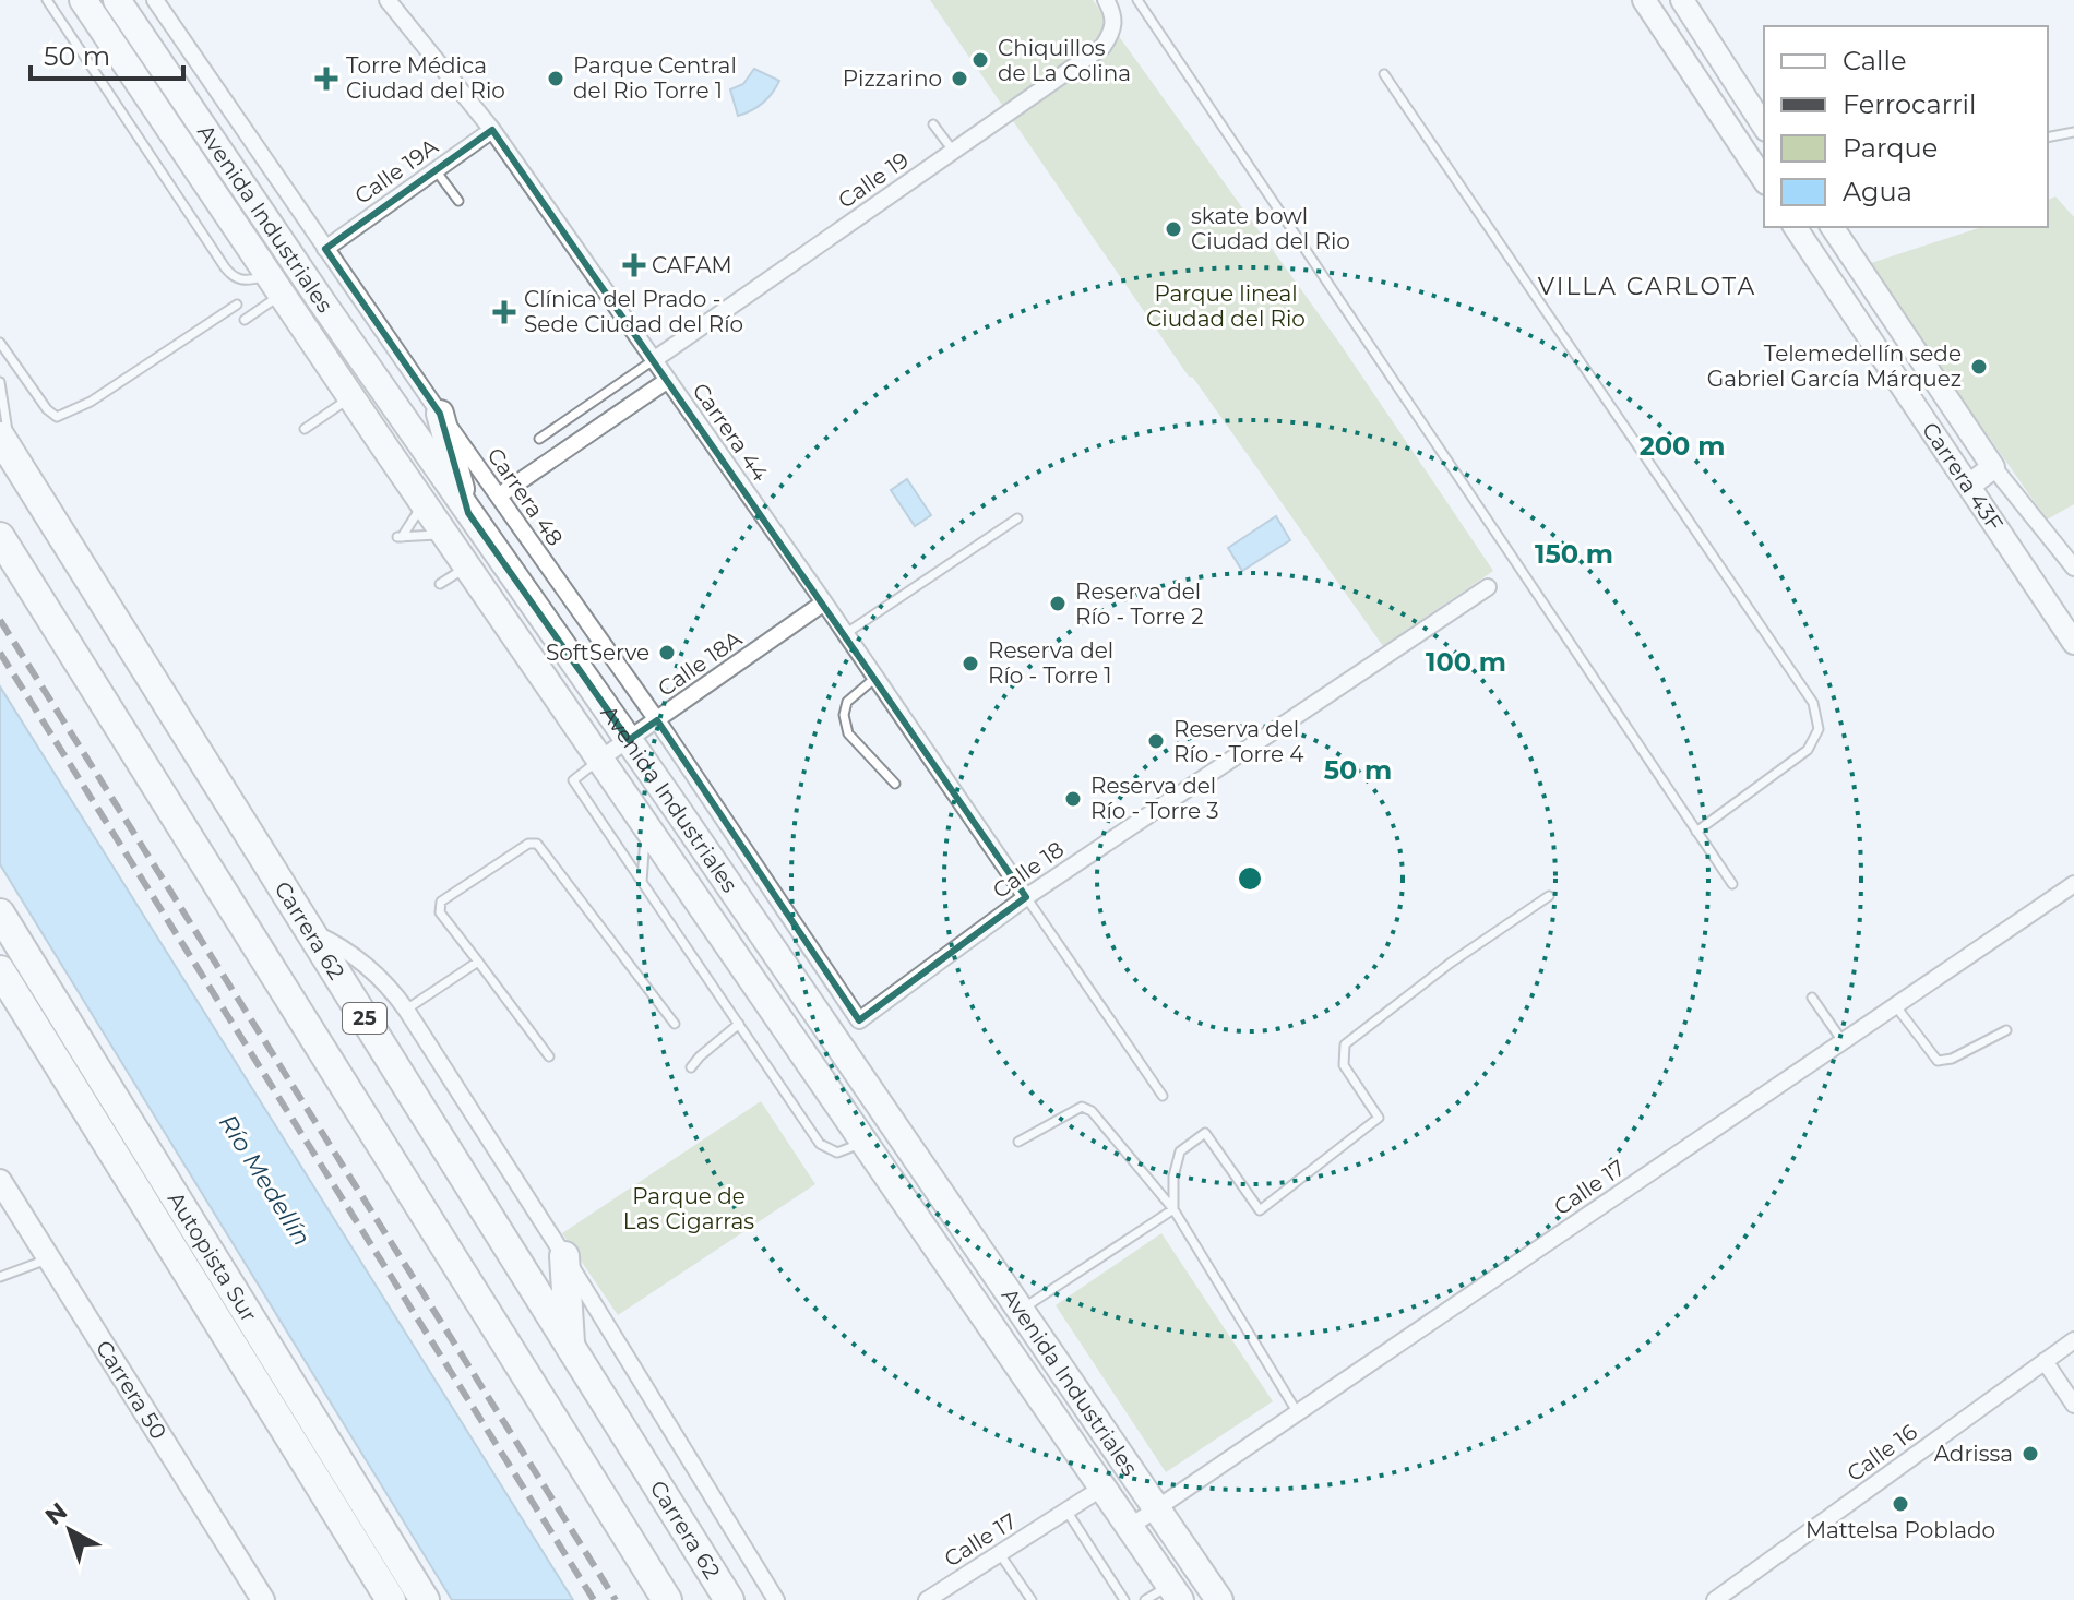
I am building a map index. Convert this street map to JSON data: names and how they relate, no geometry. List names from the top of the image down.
{
  "streets": {
    "highway": ["Carrera 62", "25", "Autopista Sur"],
    "main road": ["Avenida Industriales"],
    "street": [
      "Calle 19A",
      "Calle 19",
      "Carrera 44",
      "Carrera 43F",
      "Carrera 48",
      "Calle 18A",
      "Calle 18",
      "Calle 17",
      "Carrera 50",
      "Calle 16"
    ]
  },
  "crossings": [
    ["Calle 19A", "Carrera 44"],
    ["Calle 19A", "Carrera 48"],
    ["Calle 19", "Carrera 44"],
    ["Avenida Industriales", "Calle 18A"],
    ["Avenida Industriales", "Calle 17"],
    ["Carrera 44", "Calle 18A"],
    ["Carrera 44", "Calle 18"],
    ["Carrera 48", "Calle 18A"],
    ["Carrera 48", "Calle 18"]
  ],
  "districts": ["VILLA CARLOTA"],
  "water": ["Río Medellín"],
  "parks": ["Parque lineal Ciudad del Rio", "Parque de Las Cigarras"],
  "places": {
    "other": [
      "Chiquillos de La Colina",
      "Parque Central del Rio Torre 1",
      "Pizzarino",
      "skate bowl Ciudad del Rio",
      "Telemedellín sede Gabriel García Márquez",
      "Reserva del Río - Torre 2",
      "SoftServe",
      "Reserva del Río - Torre 1",
      "Reserva del Río - Torre 4",
      "Reserva del Río - Torre 3",
      "Adrissa",
      "Mattelsa Poblado"
    ],
    "health": ["Torre Médica Ciudad del Rio", "CAFAM", "Clínica del Prado - Sede Ciudad del Río"]
  },
  "legend": [
    "Calle",
    "Ferrocarril",
    "Parque",
    "Agua"
  ],
  "scale_bar": "50 m",
  "north": "top left",
  "rings": [
    "200 m",
    "150 m",
    "100 m",
    "50 m"
  ]
}
